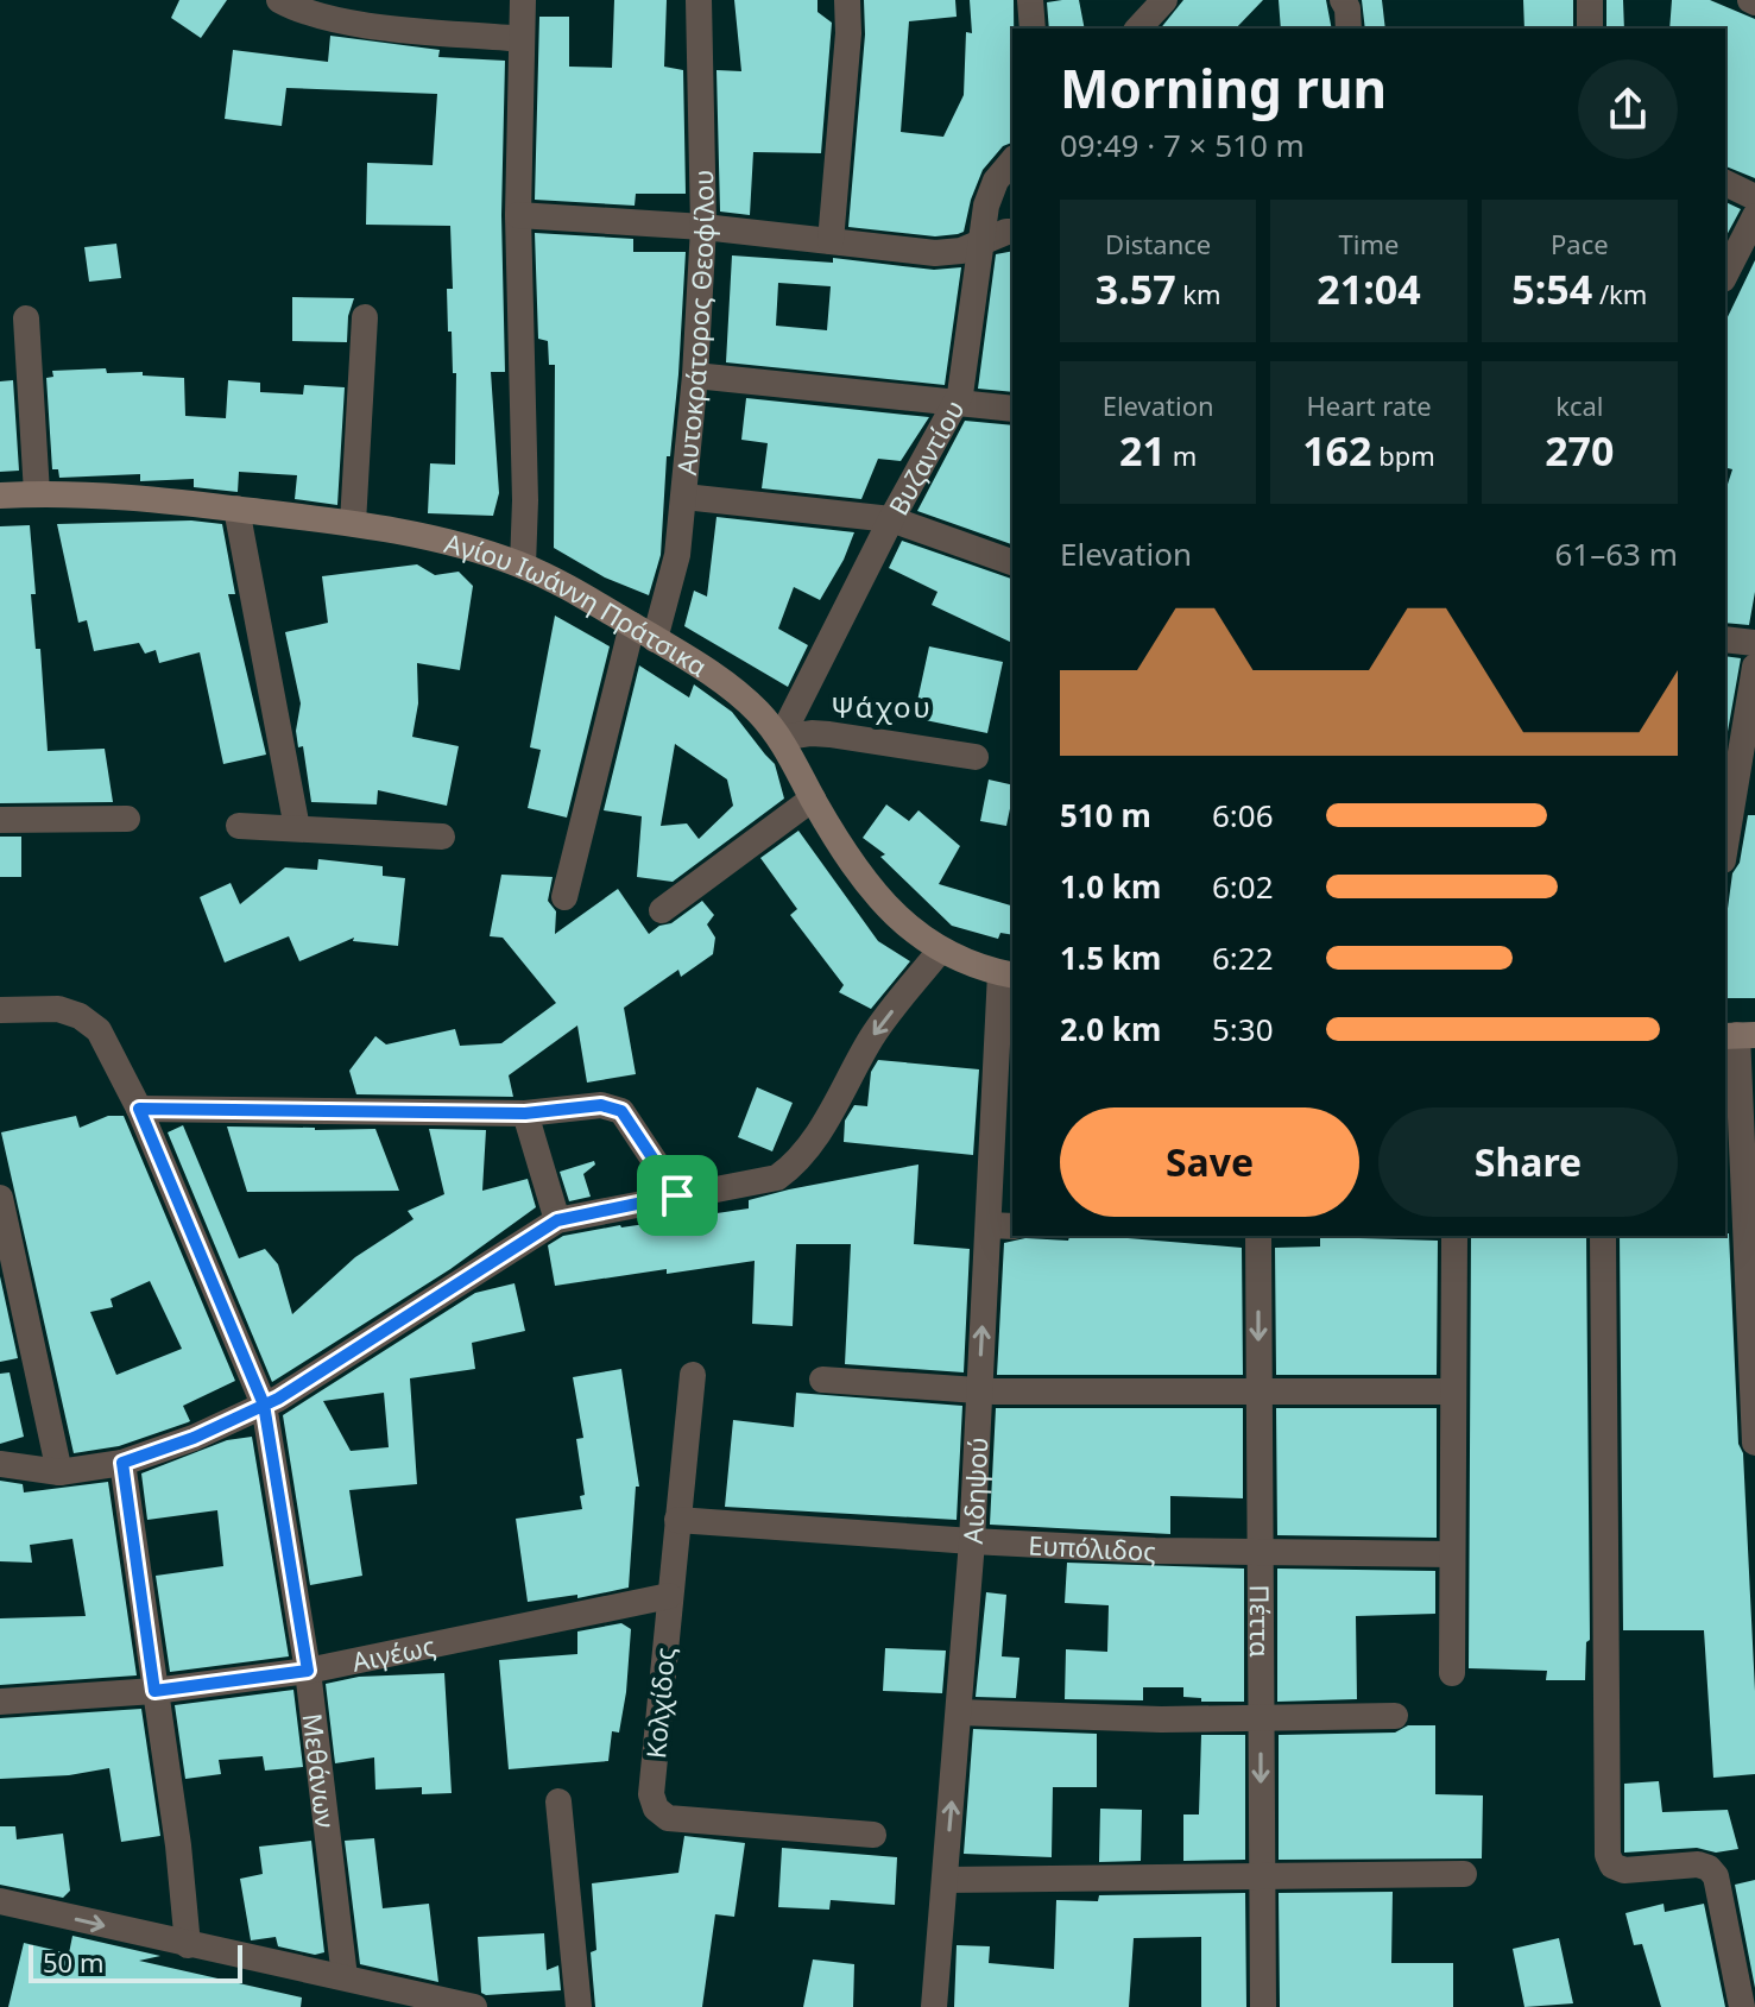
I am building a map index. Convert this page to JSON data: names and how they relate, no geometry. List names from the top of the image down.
{
  "streets": {
    "main road": ["Αγίου Ιωάννη Πράτσικα"],
    "street": [
      "Αυτοκράτορος Θεοφίλου",
      "Βυζαντίου",
      "Αιδηψού",
      "Ευπόλιδος",
      "Πέττα",
      "Αιγέως",
      "Κολχίδος",
      "Μεθάνων"
    ]
  },
  "crossings": [
    ["Αυτοκράτορος Θεοφίλου", "Αγίου Ιωάννη Πράτσικα"],
    ["Βυζαντίου", "Αγίου Ιωάννη Πράτσικα"],
    ["Αγίου Ιωάννη Πράτσικα", "Αιδηψού"],
    ["Αιδηψού", "Ευπόλιδος"],
    ["Ευπόλιδος", "Πέττα"],
    ["Ευπόλιδος", "Κολχίδος"],
    ["Αιγέως", "Κολχίδος"],
    ["Αιγέως", "Μεθάνων"]
  ],
  "districts": ["Ψάχου"],
  "scale_bar": "50 m",
  "page": {
    "heading": ["Morning run", "09:49 · 7 × 510 m"],
    "stats": [
      ["Distance", "3.57 km"],
      ["Time", "21:04"],
      ["Pace", "5:54 /km"],
      ["Elevation", "21 m"],
      ["Heart rate", "162 bpm"],
      ["kcal", "270"]
    ],
    "chart": ["Elevation", "61–63 m"],
    "list": [
      {
        "name": "510 m",
        "note": "6:06"
      },
      {
        "name": "1.0 km",
        "note": "6:02"
      },
      {
        "name": "1.5 km",
        "note": "6:22"
      },
      {
        "name": "2.0 km",
        "note": "5:30"
      }
    ],
    "buttons": ["Save", "Share"],
    "scale": "50 m"
  }
}
